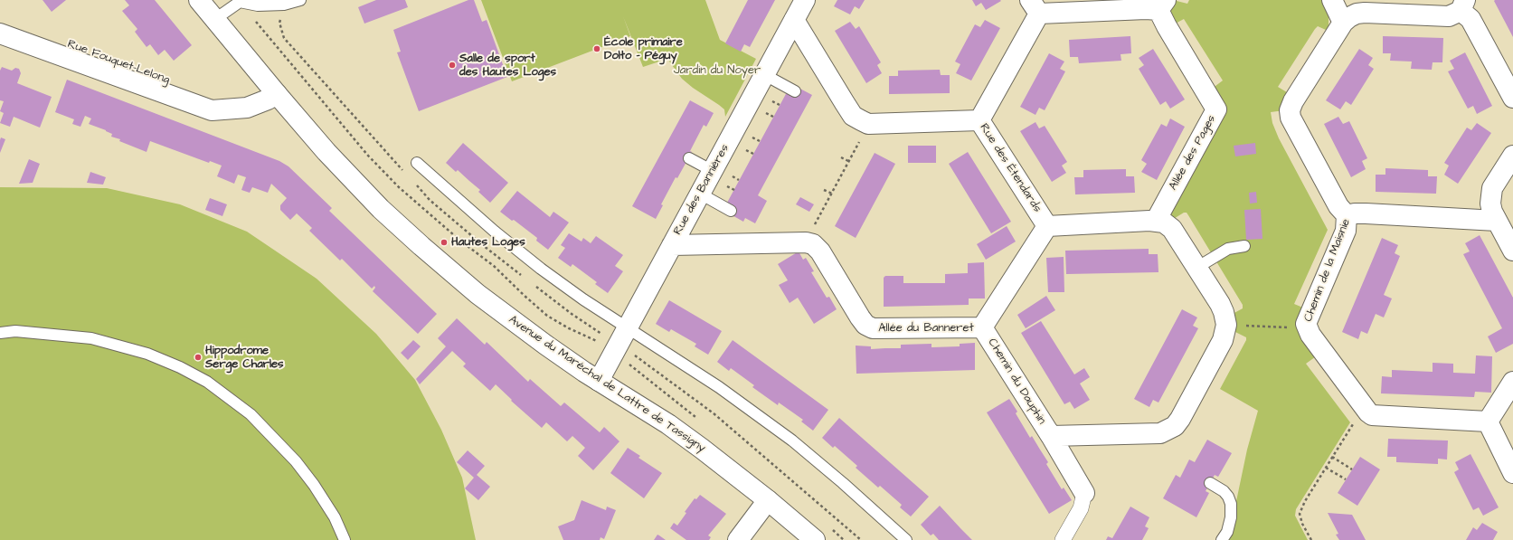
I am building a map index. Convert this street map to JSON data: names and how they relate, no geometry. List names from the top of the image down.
{
  "streets": {
    "street": [
      "Rue Fouquet-Lelong",
      "Allée des Pages",
      "Rue des Étendards",
      "Rue des Bannières",
      "Chemin de la Maisnie",
      "Allée du Banneret",
      "Chemin du Dauphin",
      "Avenue du Maréchal de Lattre de Tassigny"
    ]
  },
  "crossings": [
    ["Rue Fouquet-Lelong", "Avenue du Maréchal de Lattre de Tassigny"],
    ["Rue des Étendards", "Allée du Banneret"],
    ["Rue des Étendards", "Chemin du Dauphin"],
    ["Rue des Bannières", "Avenue du Maréchal de Lattre de Tassigny"],
    ["Allée du Banneret", "Chemin du Dauphin"]
  ],
  "parks": ["Jardin du Noyer"],
  "places": [
    "École primaire Dolto - Péguy",
    "Salle de sport des Hautes Loges",
    "Hautes Loges",
    "Hippodrome Serge Charles"
  ]
}
